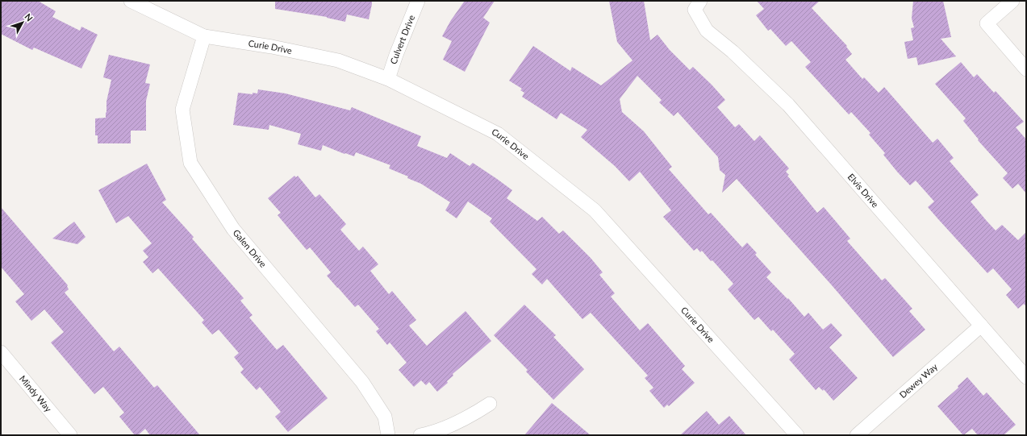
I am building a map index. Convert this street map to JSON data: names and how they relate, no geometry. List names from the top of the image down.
{
  "streets": {
    "street": [
      "Culvert Drive",
      "Curie Drive",
      "Elvis Drive",
      "Galen Drive",
      "Dewey Way",
      "Mindy Way"
    ]
  },
  "crossings": [
    ["Culvert Drive", "Curie Drive"],
    ["Curie Drive", "Galen Drive"],
    ["Elvis Drive", "Dewey Way"]
  ],
  "north": "top right"
}
